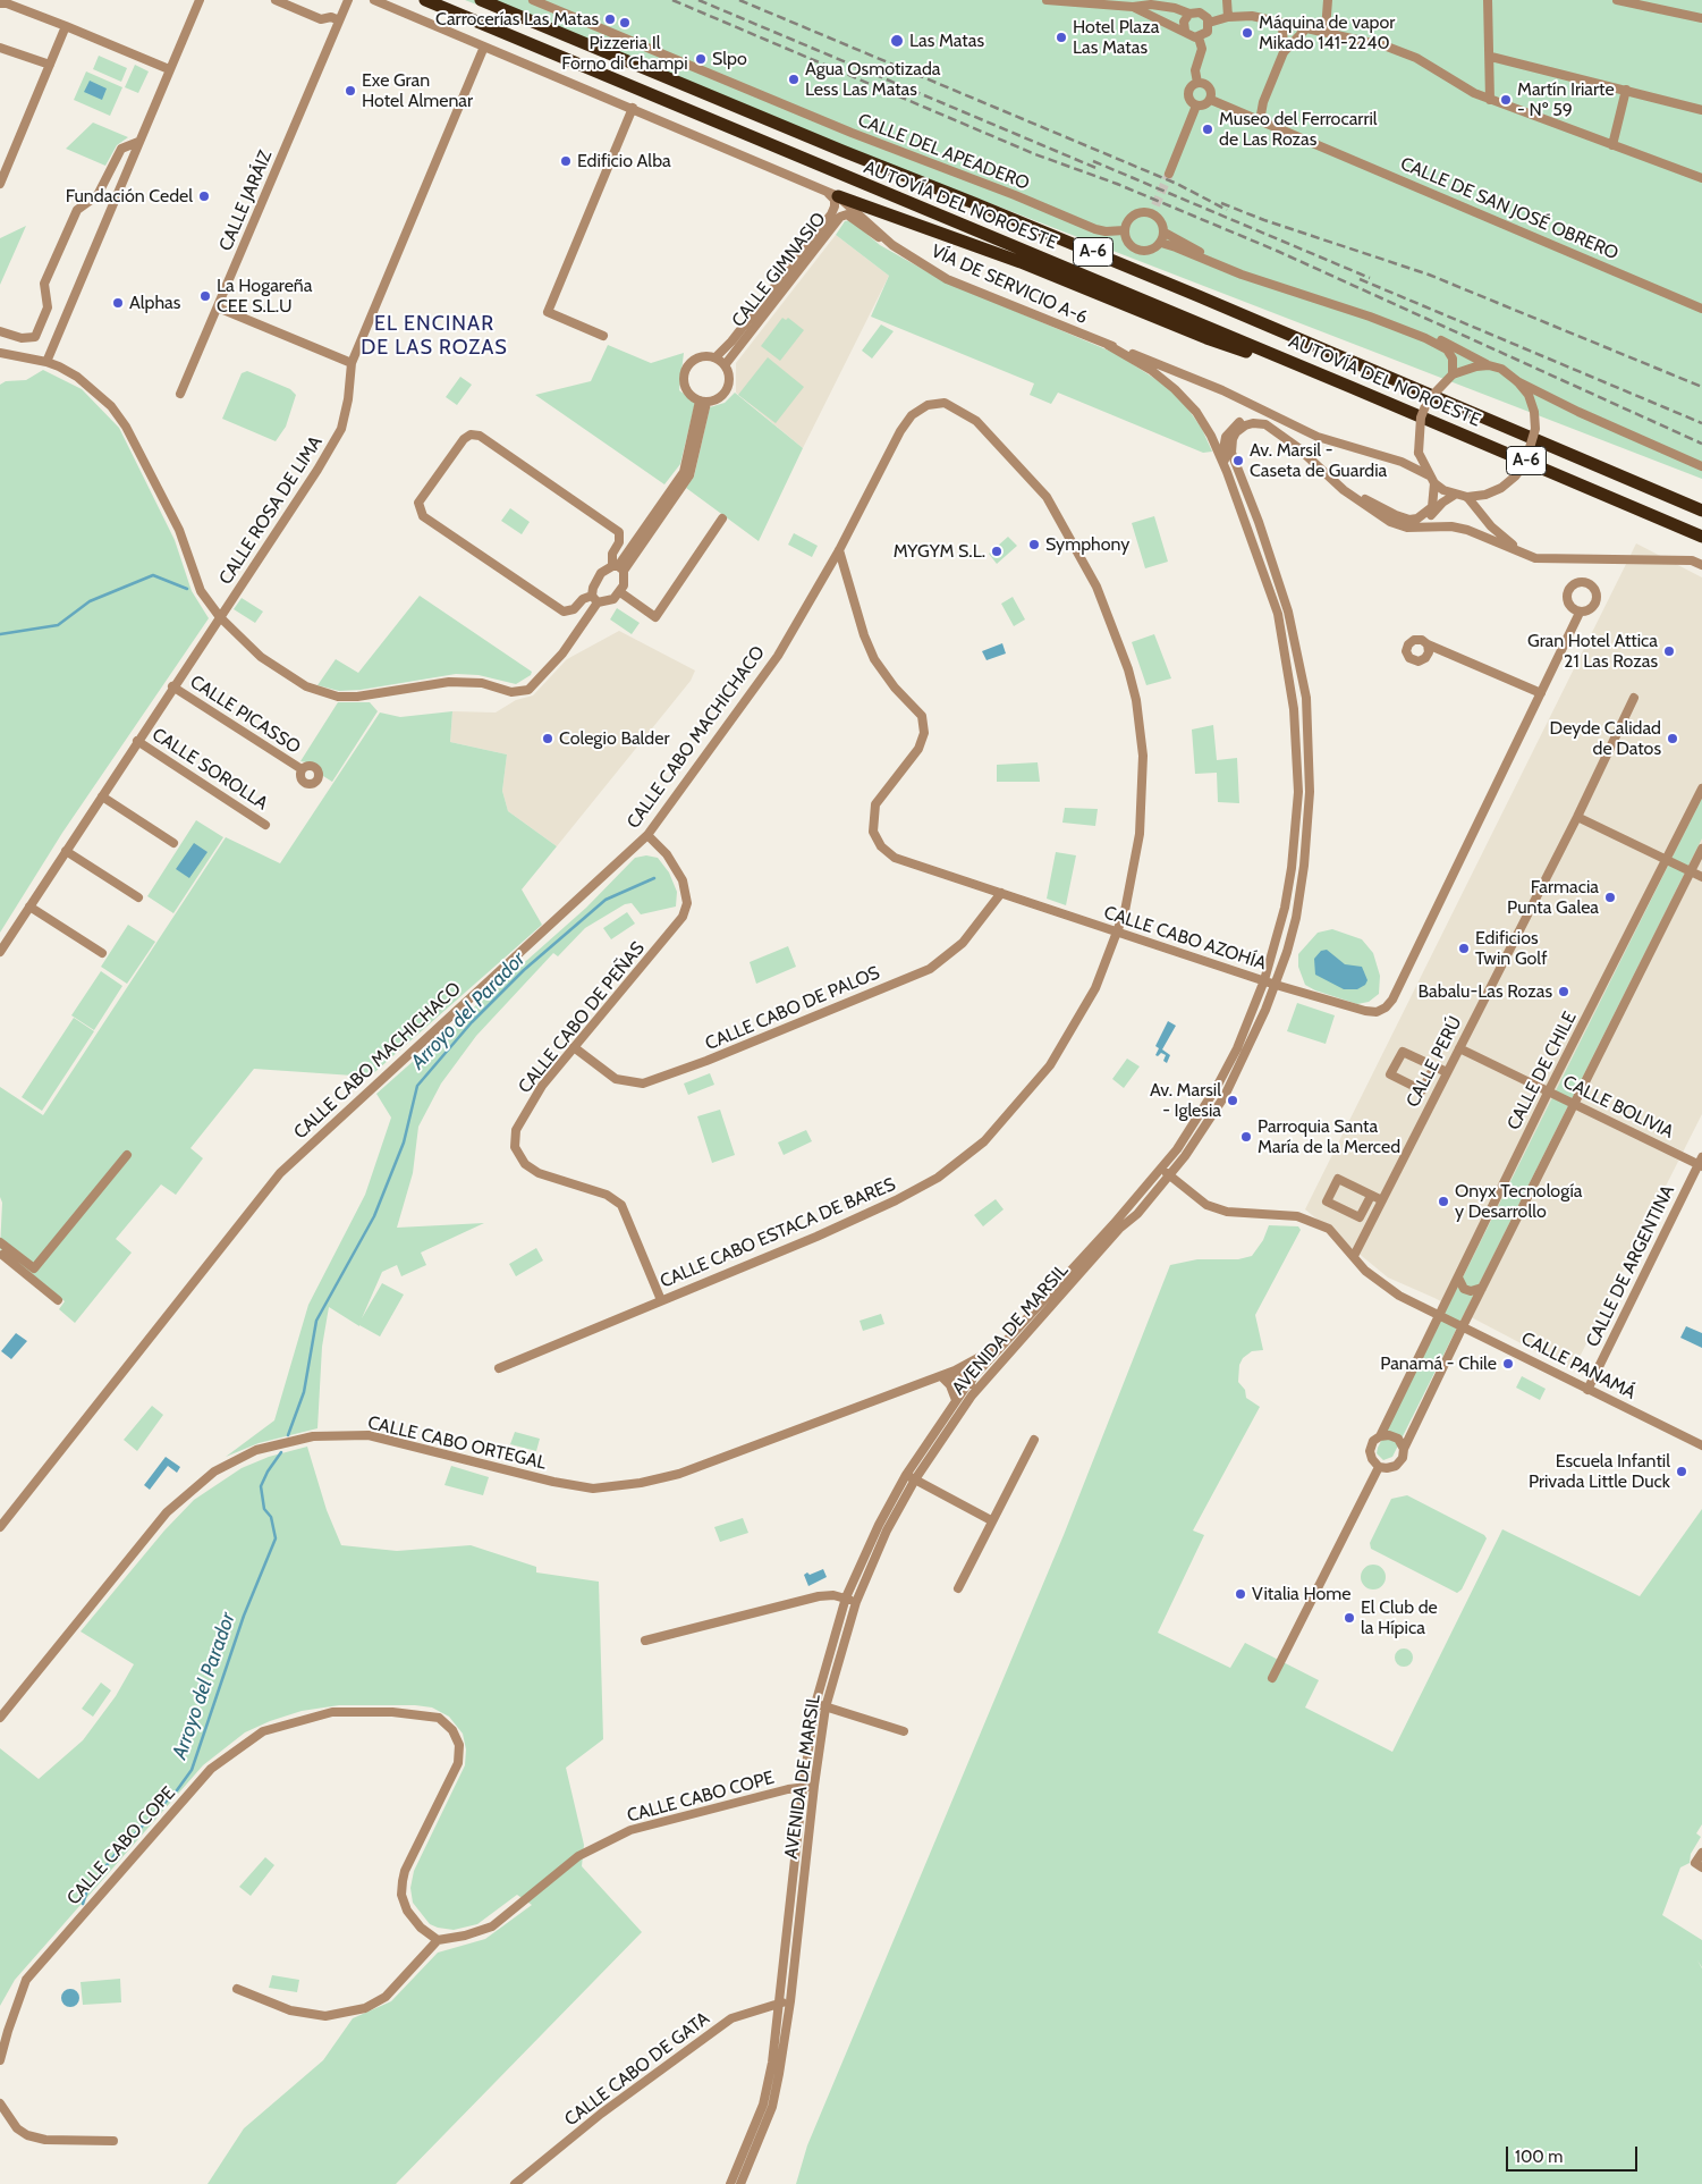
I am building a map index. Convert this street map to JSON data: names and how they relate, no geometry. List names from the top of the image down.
{
  "streets": {
    "highway": ["AUTOVÍA DEL NOROESTE", "A-6"],
    "street": [
      "CALLE DEL APEADERO",
      "CALLE JARÁIZ",
      "CALLE DE SAN JOSÉ OBRERO",
      "CALLE GIMNASIO",
      "VÍA DE SERVICIO A-6",
      "CALLE ROSA DE LIMA",
      "CALLE PICASSO",
      "CALLE CABO MACHICHACO",
      "CALLE SOROLLA",
      "CALLE CABO AZOHÍA",
      "CALLE CABO DE PALOS",
      "CALLE CABO DE PEÑAS",
      "CALLE PERÚ",
      "CALLE DE CHILE",
      "CALLE BOLIVIA",
      "CALLE CABO ESTACA DE BARES",
      "CALLE DE ARGENTINA",
      "AVENIDA DE MARSIL",
      "CALLE PANAMÁ",
      "CALLE CABO ORTEGAL",
      "CALLE CABO COPE",
      "CALLE CABO DE GATA"
    ]
  },
  "crossings": [
    ["CALLE GIMNASIO", "VÍA DE SERVICIO A-6"],
    ["VÍA DE SERVICIO A-6", "CALLE ROSA DE LIMA"],
    ["CALLE ROSA DE LIMA", "CALLE PICASSO"],
    ["CALLE ROSA DE LIMA", "CALLE SOROLLA"],
    ["CALLE CABO MACHICHACO", "CALLE CABO AZOHÍA"],
    ["CALLE CABO MACHICHACO", "CALLE CABO DE PEÑAS"],
    ["CALLE CABO MACHICHACO", "CALLE CABO ESTACA DE BARES"],
    ["CALLE CABO AZOHÍA", "CALLE CABO DE PALOS"],
    ["CALLE CABO AZOHÍA", "CALLE CABO ESTACA DE BARES"],
    ["CALLE CABO AZOHÍA", "AVENIDA DE MARSIL"],
    ["CALLE CABO DE PALOS", "CALLE CABO DE PEÑAS"],
    ["CALLE CABO DE PEÑAS", "CALLE CABO ESTACA DE BARES"],
    ["CALLE PERÚ", "CALLE BOLIVIA"],
    ["CALLE PERÚ", "CALLE PANAMÁ"],
    ["CALLE DE CHILE", "CALLE BOLIVIA"],
    ["CALLE DE CHILE", "CALLE PANAMÁ"],
    ["CALLE BOLIVIA", "CALLE DE ARGENTINA"],
    ["CALLE DE ARGENTINA", "CALLE PANAMÁ"],
    ["AVENIDA DE MARSIL", "CALLE PANAMÁ"],
    ["AVENIDA DE MARSIL", "CALLE CABO ORTEGAL"],
    ["AVENIDA DE MARSIL", "CALLE CABO COPE"],
    ["AVENIDA DE MARSIL", "CALLE CABO DE GATA"]
  ],
  "districts": ["EL ENCINAR DE LAS ROZAS"],
  "water": ["Arroyo del Parador"],
  "places": [
    "Carrocerías Las Matas",
    "Pizzeria Il Forno di Champi",
    "Máquina de vapor Mikado 141-2240",
    "Hotel Plaza Las Matas",
    "Las Matas",
    "Slpo",
    "Agua Osmotizada Less Las Matas",
    "Exe Gran Hotel Almenar",
    "Martín Iriarte - Nº 59",
    "Museo del Ferrocarril de Las Rozas",
    "Edificio Alba",
    "Fundación Cedel",
    "La Hogareña CEE S.L.U",
    "Alphas",
    "Av. Marsil - Caseta de Guardia",
    "Symphony",
    "MYGYM S.L.",
    "Gran Hotel Attica 21 Las Rozas",
    "Colegio Balder",
    "Deyde Calidad de Datos",
    "Farmacia Punta Galea",
    "Edificios Twin Golf",
    "Babalu-Las Rozas",
    "Av. Marsil - Iglesia",
    "Parroquia Santa María de la Merced",
    "Onyx Tecnología y Desarrollo",
    "Panamá - Chile",
    "Escuela Infantil Privada Little Duck",
    "Vitalia Home",
    "El Club de la Hípica"
  ],
  "scale_bar": "100 m"
}
